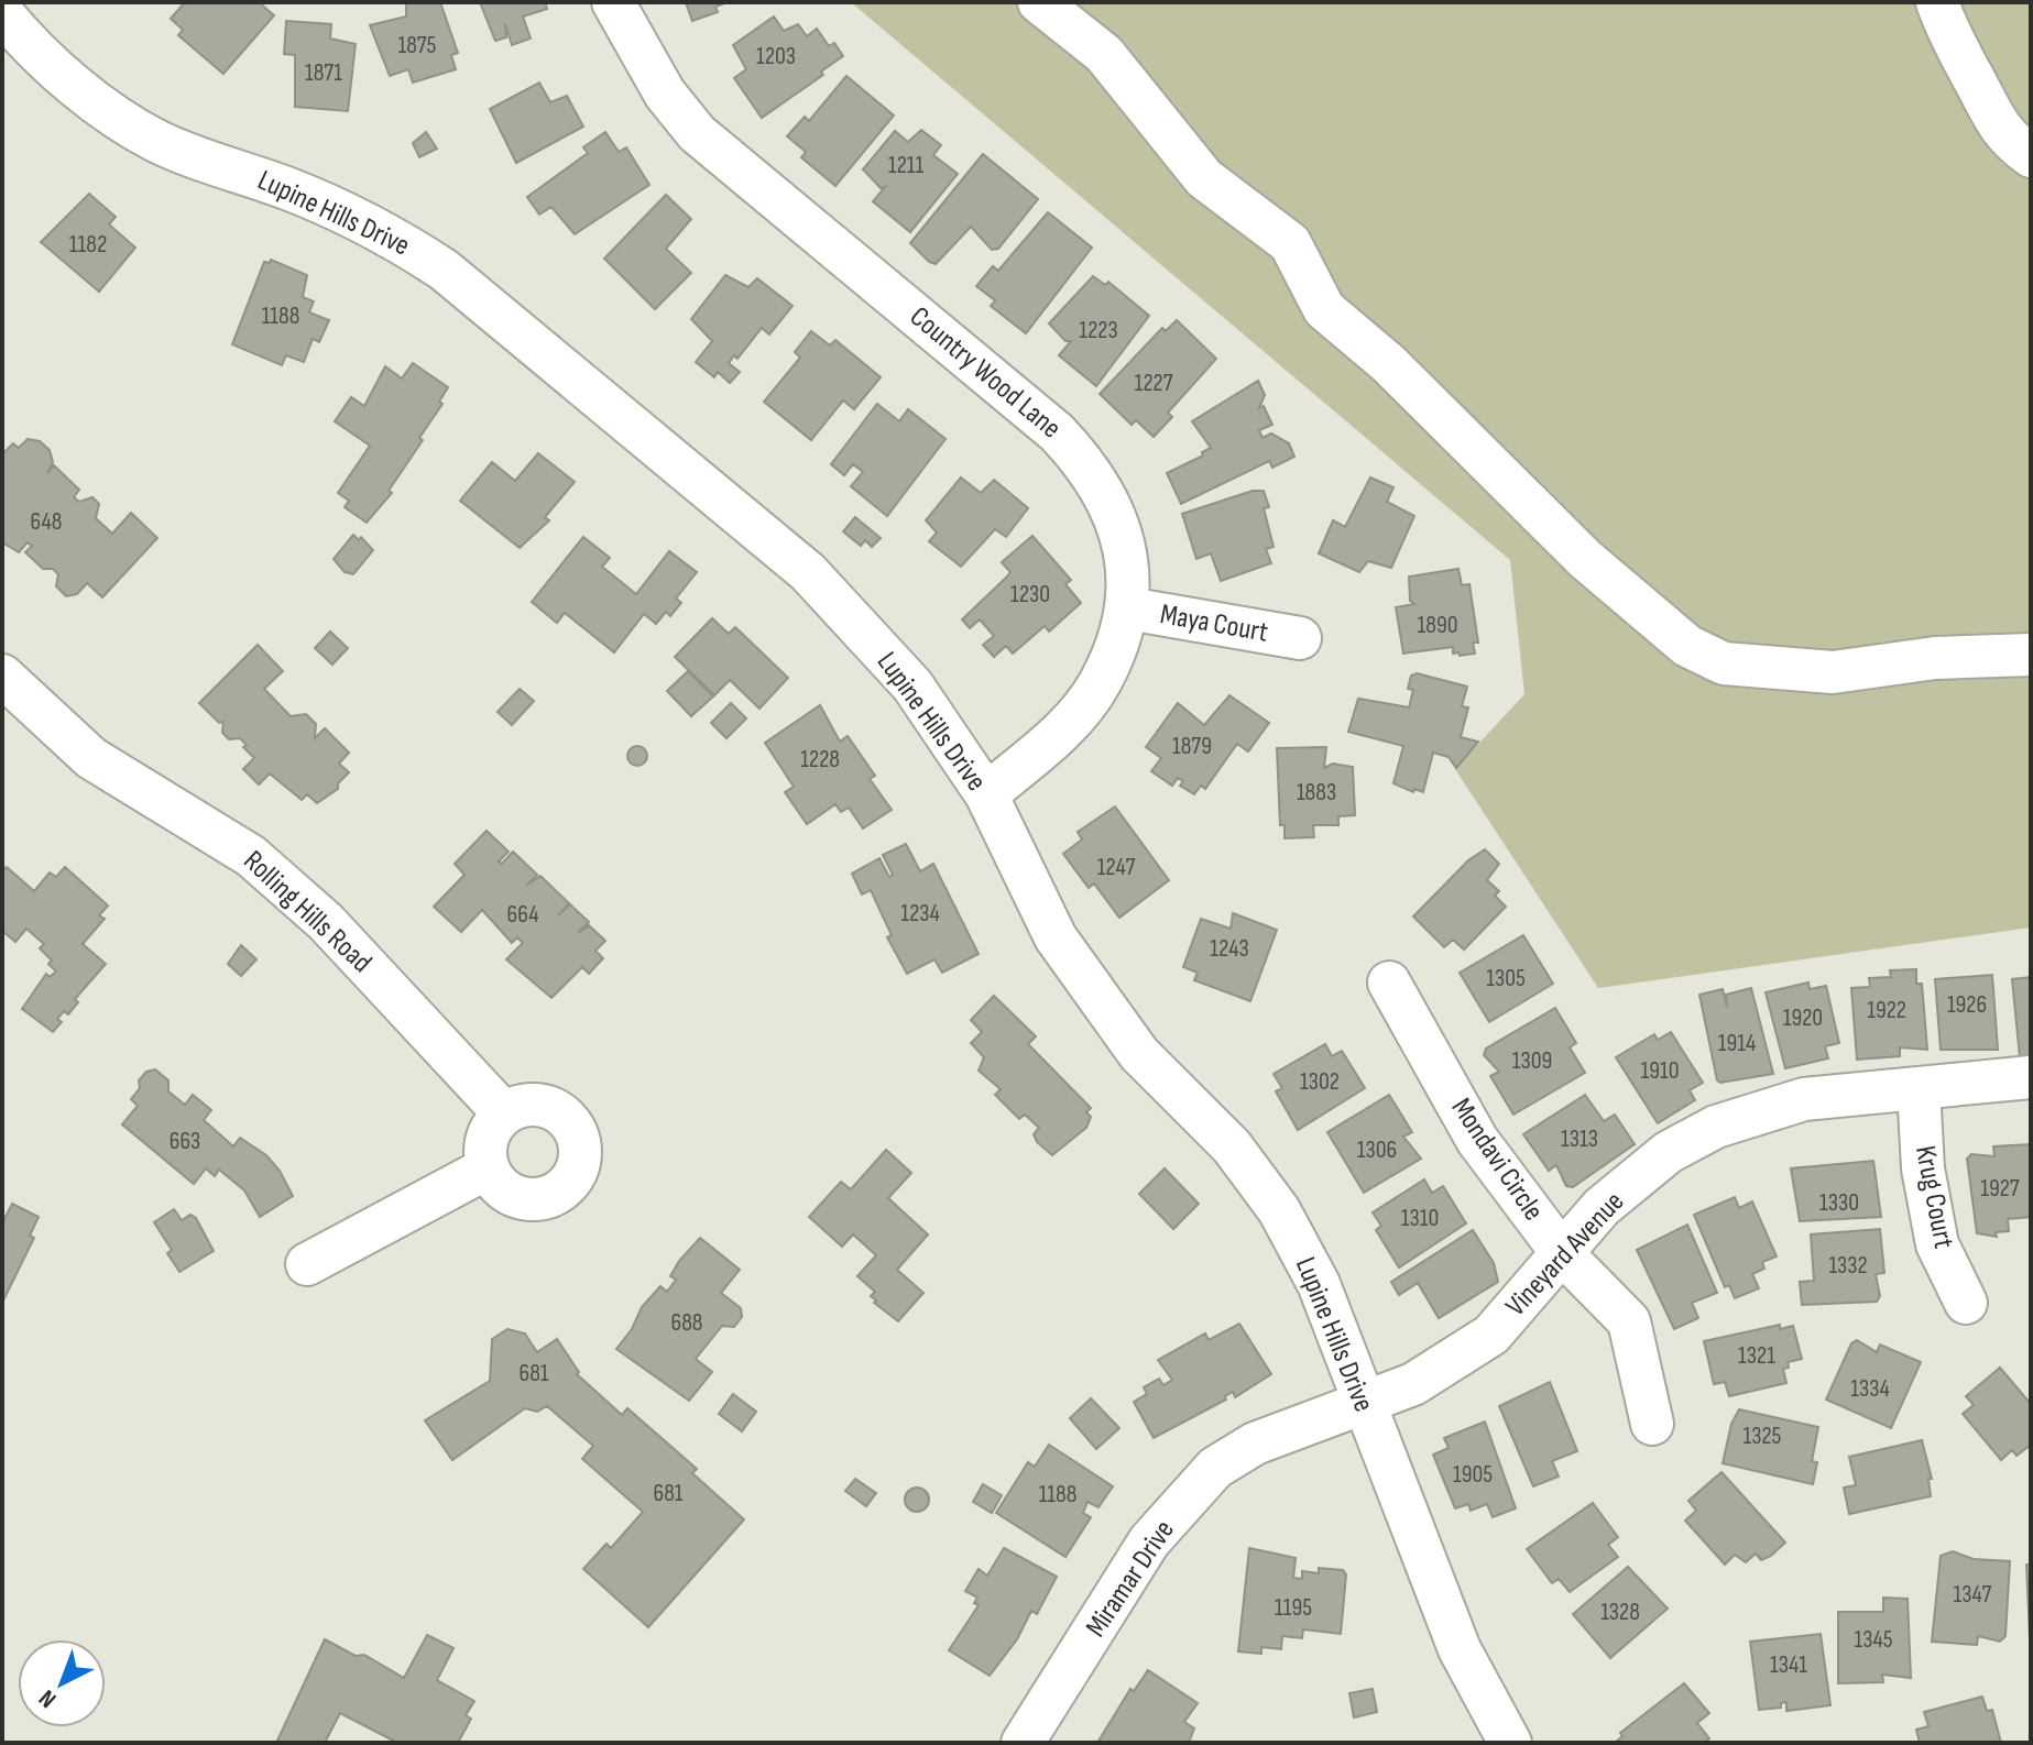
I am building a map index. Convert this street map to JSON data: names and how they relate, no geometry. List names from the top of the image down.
{
  "streets": {
    "street": [
      "Lupine Hills Drive",
      "Country Wood Lane",
      "Maya Court",
      "Rolling Hills Road",
      "Mondavi Circle",
      "Krug Court",
      "Vineyard Avenue",
      "Miramar Drive"
    ]
  },
  "crossings": [
    ["Lupine Hills Drive", "Country Wood Lane"],
    ["Lupine Hills Drive", "Vineyard Avenue"],
    ["Lupine Hills Drive", "Miramar Drive"],
    ["Country Wood Lane", "Maya Court"],
    ["Mondavi Circle", "Vineyard Avenue"],
    ["Krug Court", "Vineyard Avenue"],
    ["Vineyard Avenue", "Miramar Drive"]
  ],
  "house_numbers": [
    "1875",
    "1203",
    "1871",
    "1211",
    "1182",
    "1188",
    "1223",
    "1227",
    "648",
    "1230",
    "1890",
    "1879",
    "1228",
    "1883",
    "1247",
    "1234",
    "664",
    "1243",
    "1305",
    "1926",
    "1922",
    "1920",
    "1914",
    "1309",
    "1910",
    "1302",
    "1313",
    "663",
    "1306",
    "1927",
    "1330",
    "1310",
    "1332",
    "688",
    "1321",
    "681",
    "1334",
    "1325",
    "1905",
    "681",
    "1188",
    "1347",
    "1195",
    "1328",
    "1345",
    "1341"
  ],
  "north": "bottom left"
}
